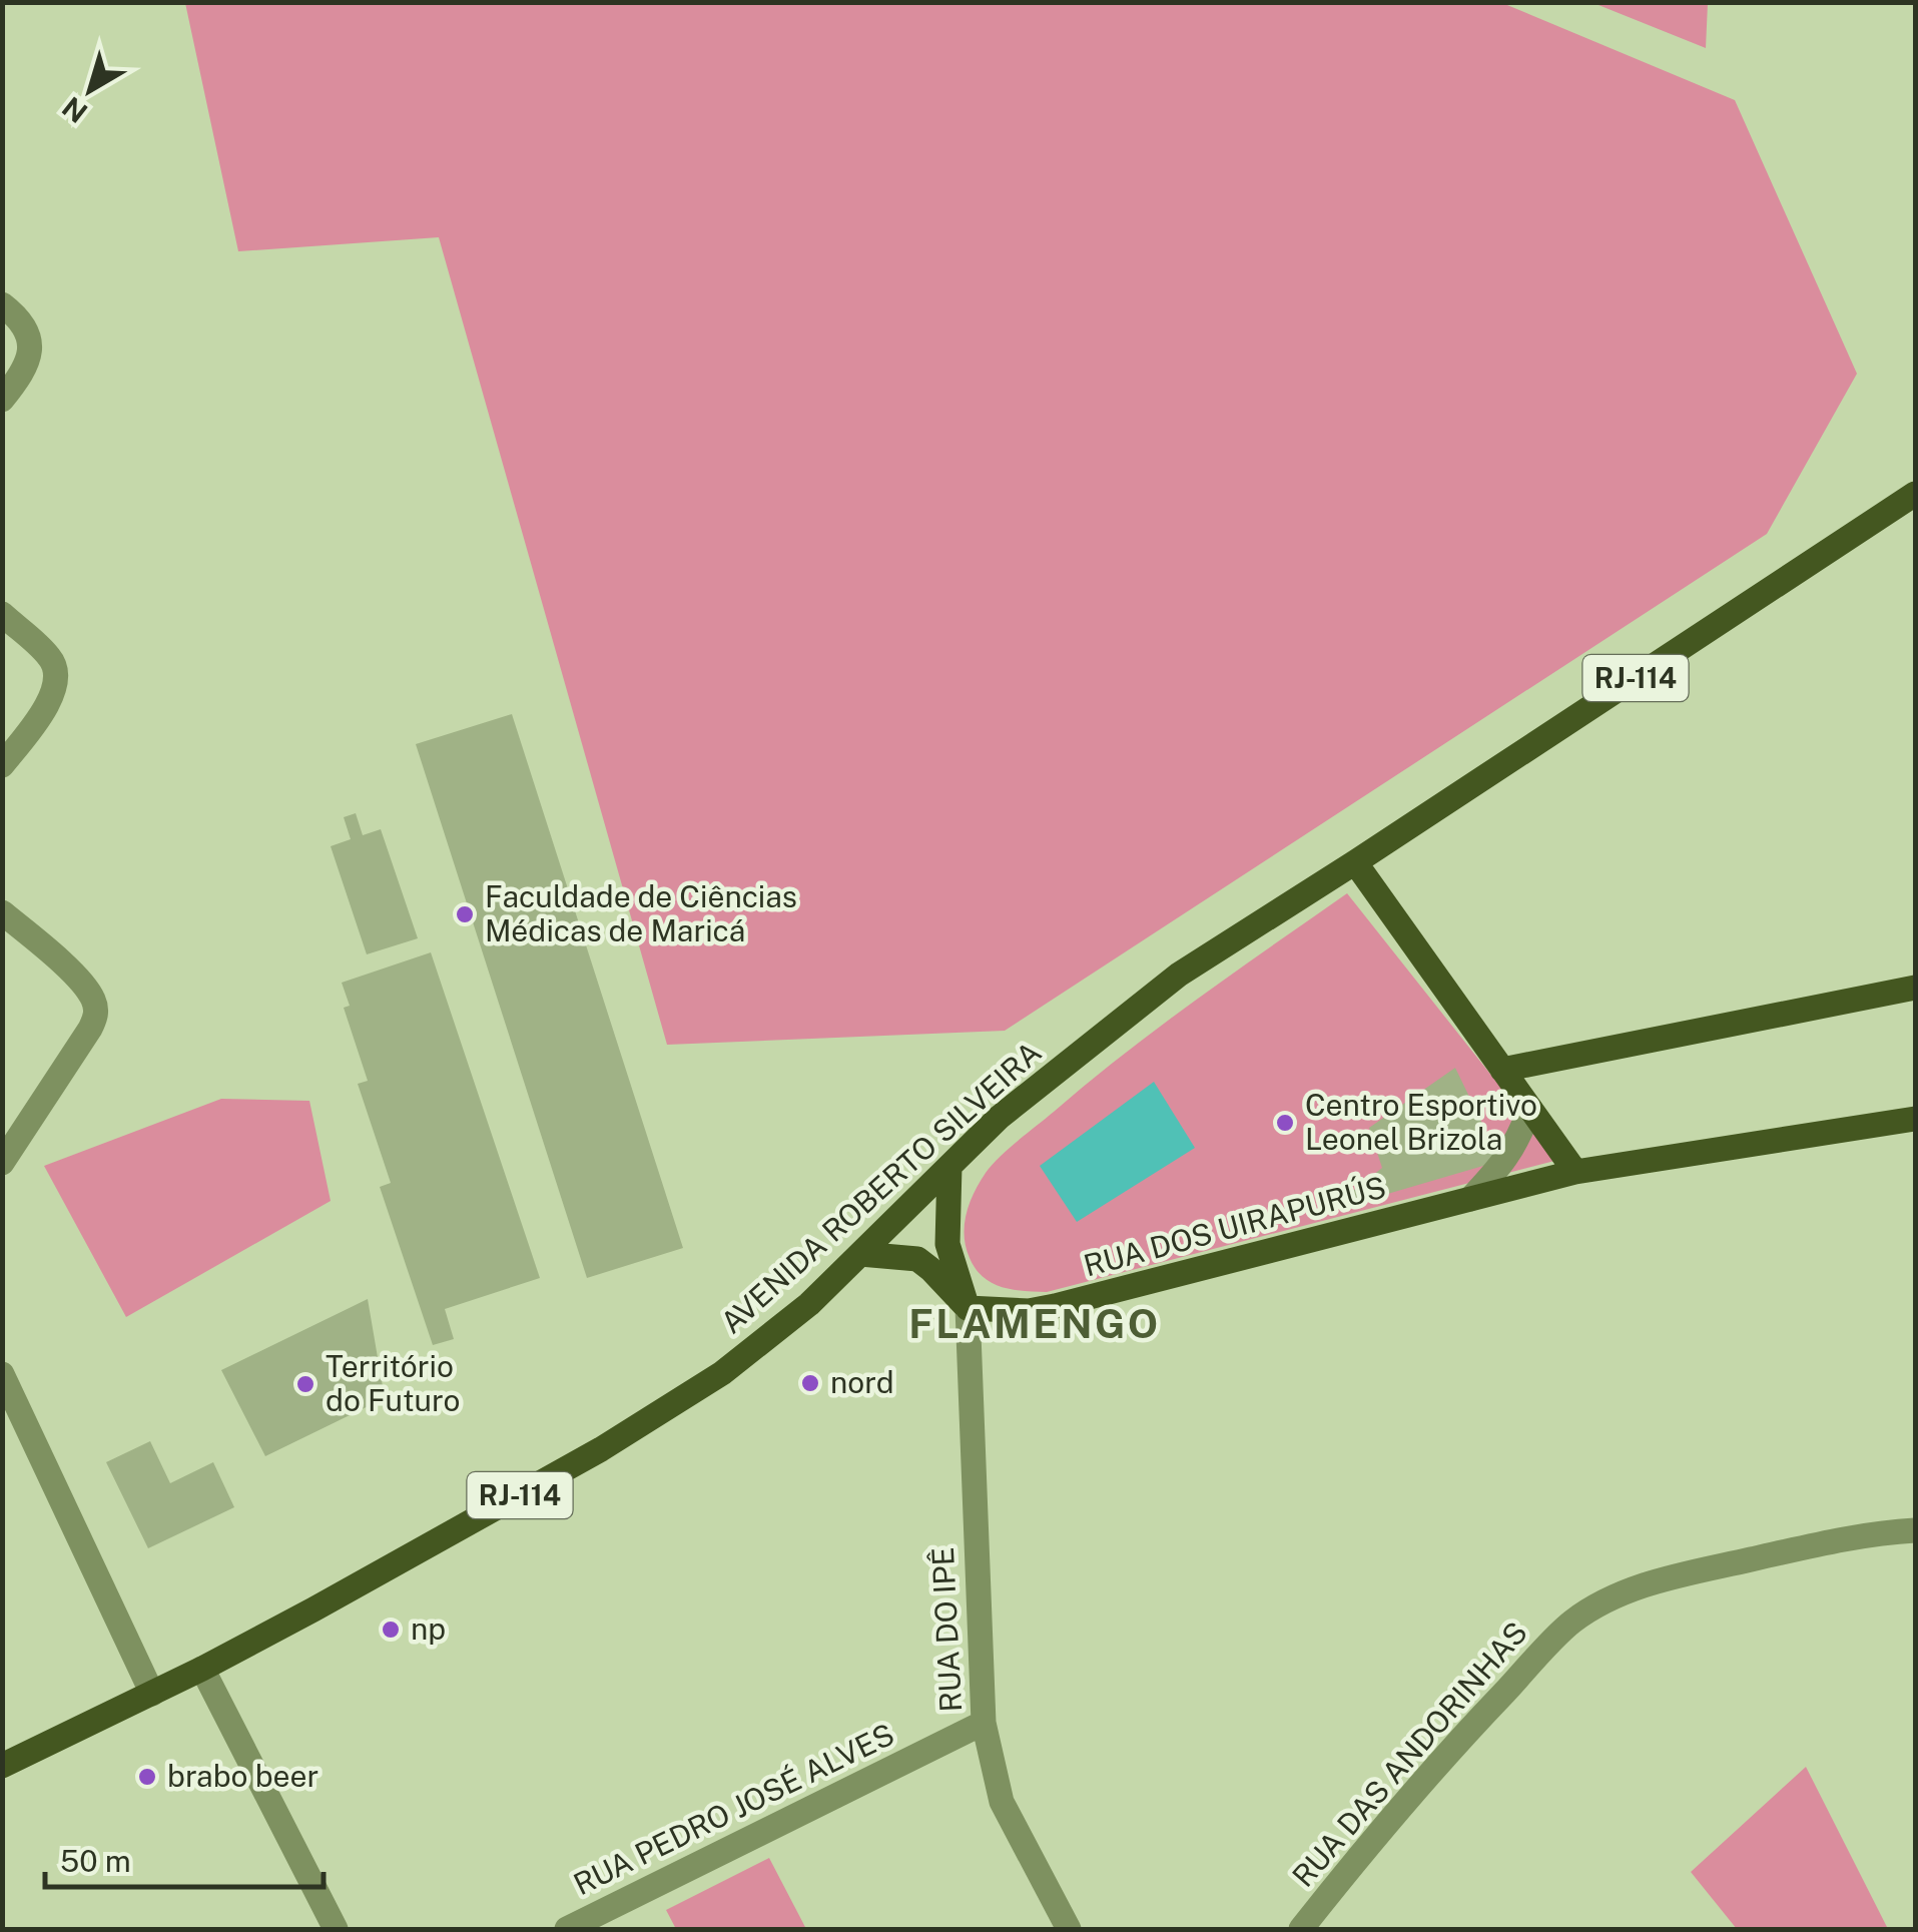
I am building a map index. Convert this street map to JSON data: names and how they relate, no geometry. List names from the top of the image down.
{
  "streets": {
    "main road": [
      "RJ-114",
      "AVENIDA ROBERTO SILVEIRA",
      "RUA DOS UIRAPURÚS",
      "RUA DO IPÊ"
    ],
    "street": ["RUA DAS ANDORINHAS", "RUA PEDRO JOSÉ ALVES"]
  },
  "crossings": [
    ["AVENIDA ROBERTO SILVEIRA", "RUA DO IPÊ"],
    ["RUA DOS UIRAPURÚS", "RUA DO IPÊ"],
    ["RUA DO IPÊ", "RUA PEDRO JOSÉ ALVES"]
  ],
  "districts": ["FLAMENGO"],
  "places": [
    "Faculdade de Ciências Médicas de Maricá",
    "Centro Esportivo Leonel Brizola",
    "nord",
    "Território do Futuro",
    "np",
    "brabo beer"
  ],
  "scale_bar": "50 m",
  "north": "bottom left"
}
